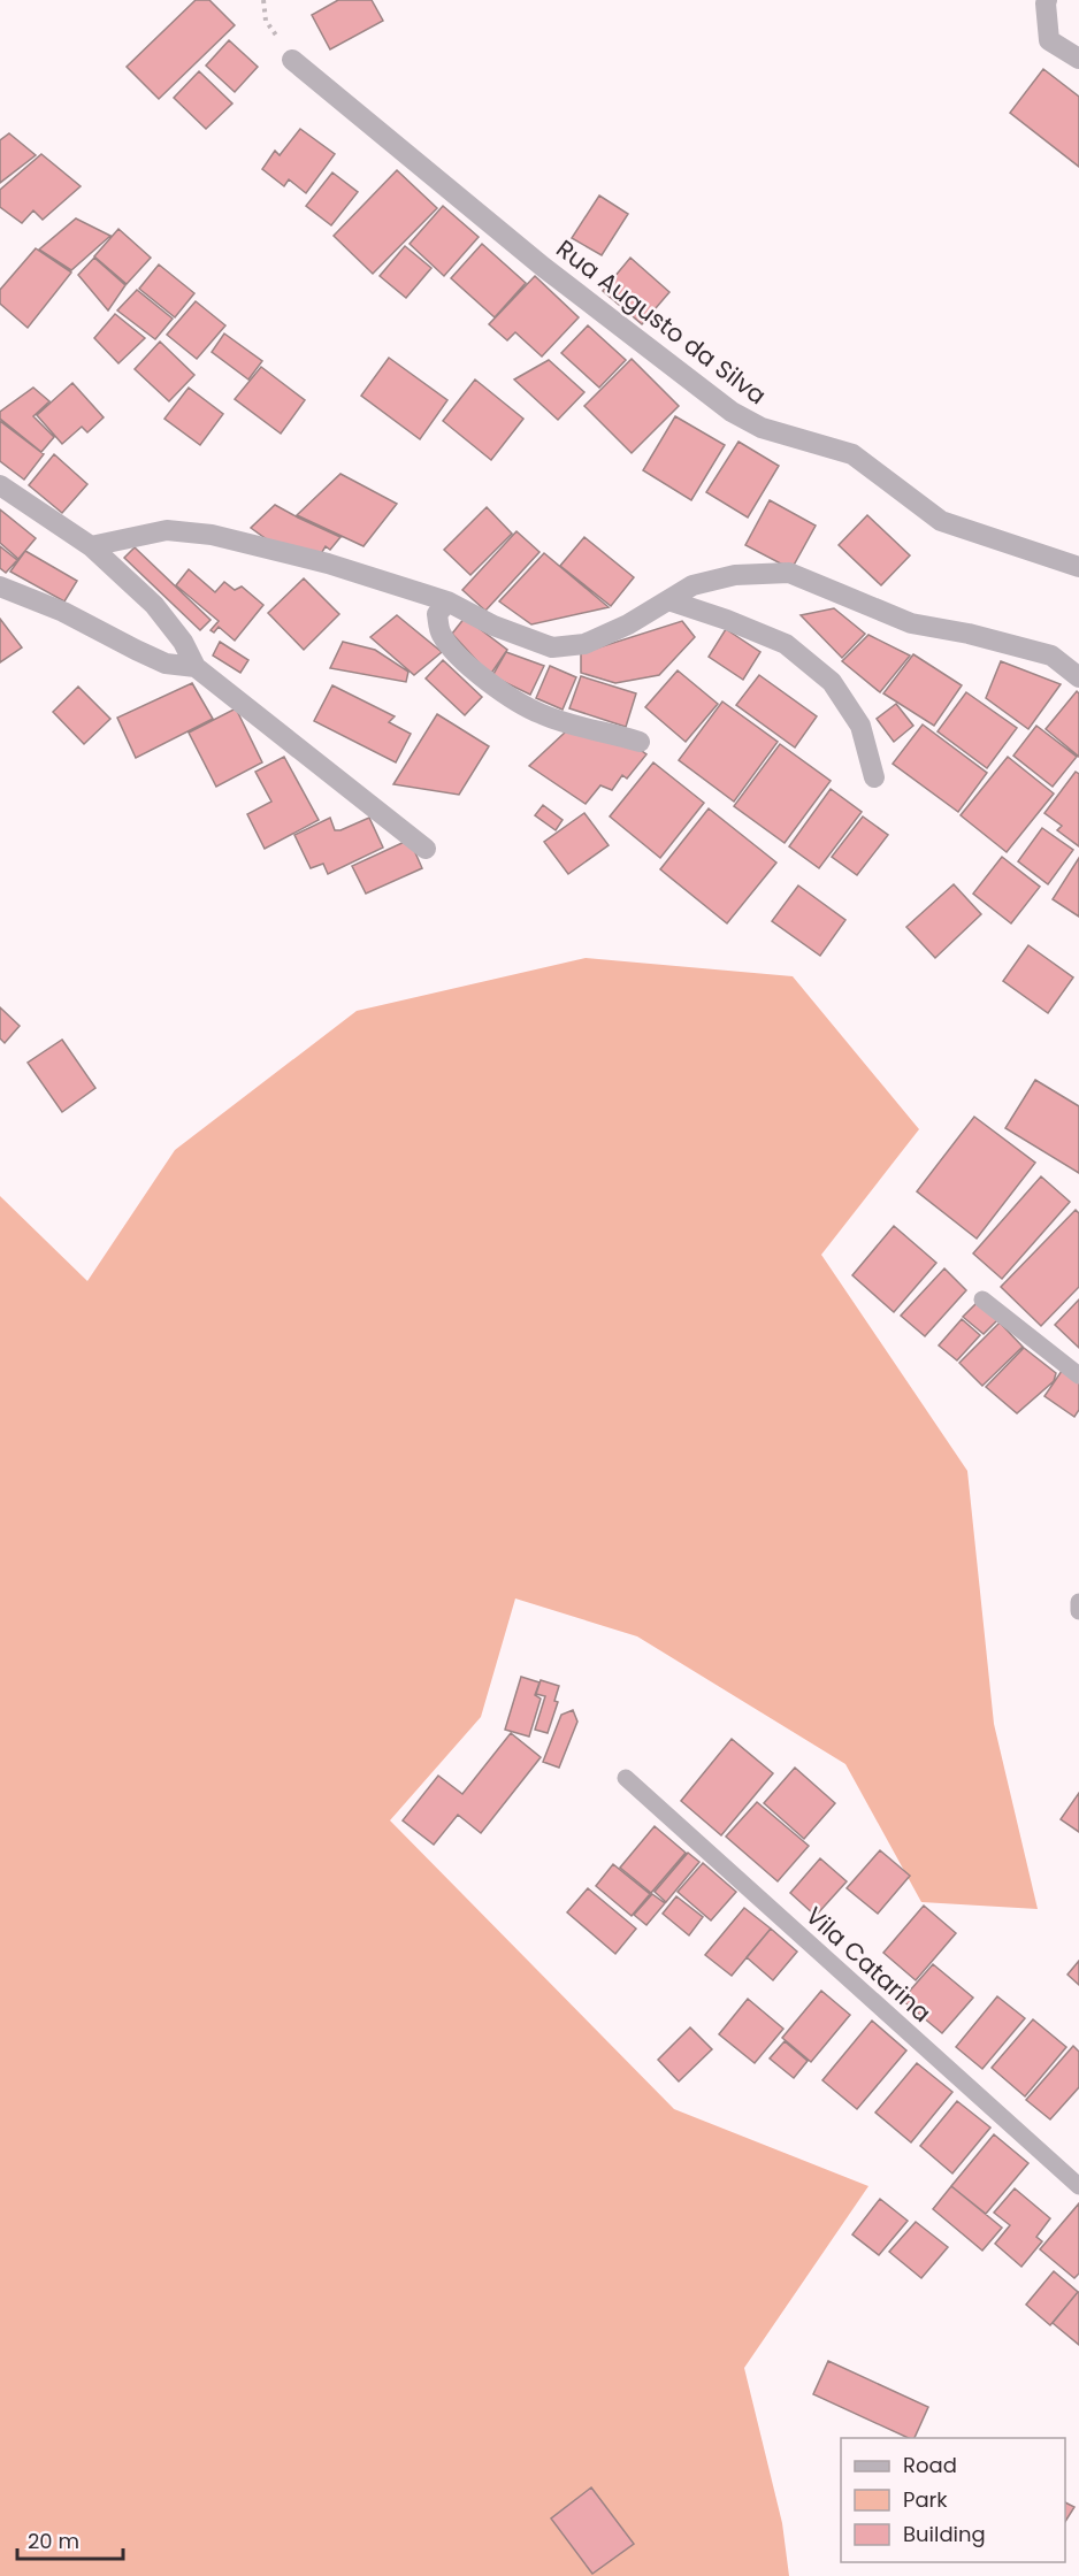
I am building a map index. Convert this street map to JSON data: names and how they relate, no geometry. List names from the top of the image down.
{
  "streets": {
    "street": ["Rua Augusto da Silva"],
    "lane": ["Vila Catarina"]
  },
  "legend": ["Road", "Park", "Building"],
  "scale_bar": "20 m"
}
